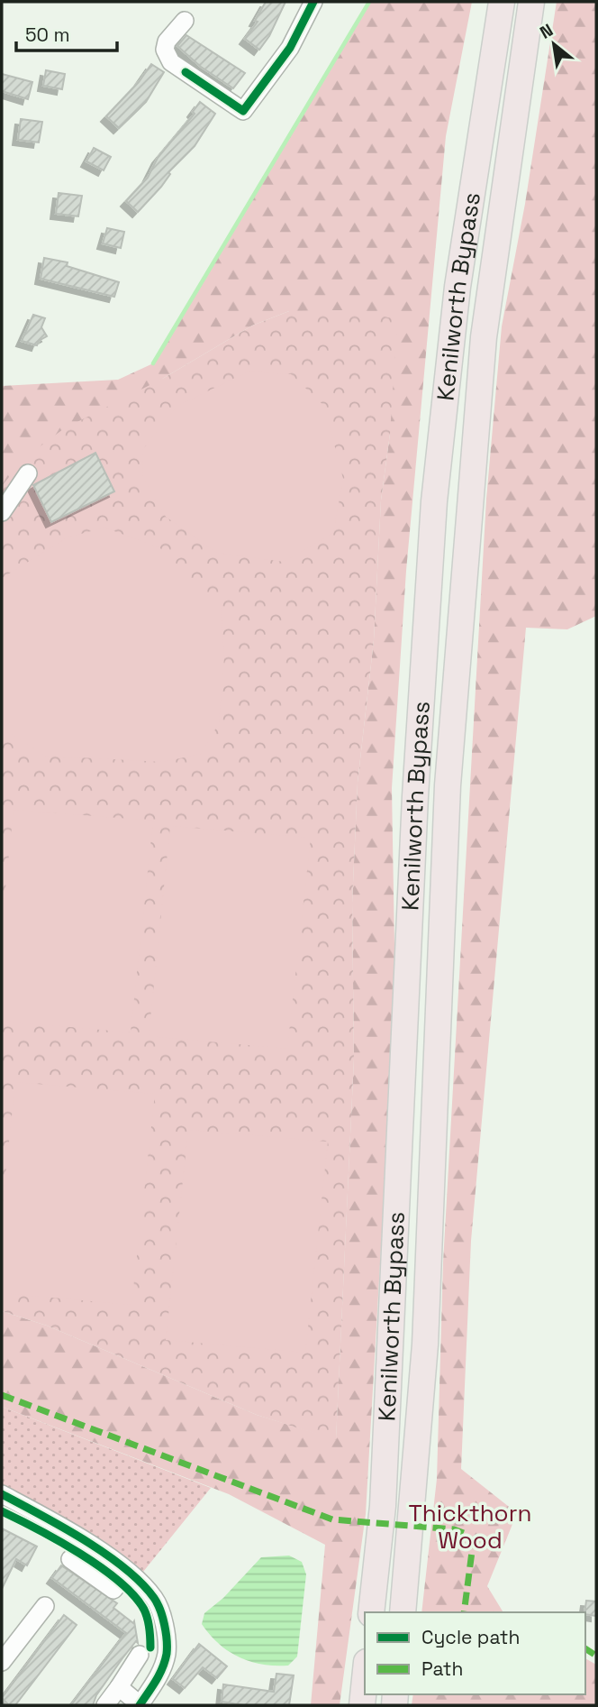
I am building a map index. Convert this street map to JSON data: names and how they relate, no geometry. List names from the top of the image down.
{
  "streets": {
    "highway": ["Kenilworth Bypass"]
  },
  "parks": ["Thickthorn Wood"],
  "legend": ["Cycle path", "Path"],
  "scale_bar": "50 m",
  "north": "top left"
}
